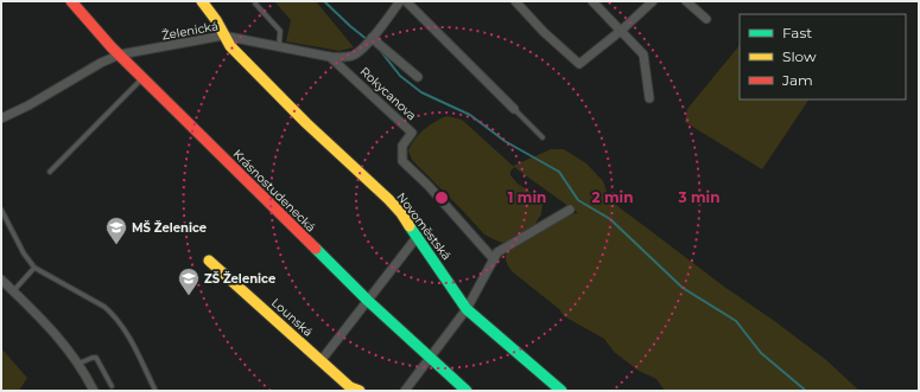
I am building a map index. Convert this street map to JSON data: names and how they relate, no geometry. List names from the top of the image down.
{
  "streets": {
    "street": [
      "Želenická",
      "Rokycanova",
      "Krásnostudenecká",
      "Novoměstská",
      "Lounská"
    ]
  },
  "crossings": [
    ["Želenická", "Rokycanova"],
    ["Želenická", "Krásnostudenecká"],
    ["Želenická", "Novoměstská"]
  ],
  "places": {
    "school or university": ["MŠ Želenice", "ZŠ Želenice"]
  },
  "legend": ["Fast", "Slow", "Jam"],
  "rings": ["1 min", "2 min", "3 min"]
}
